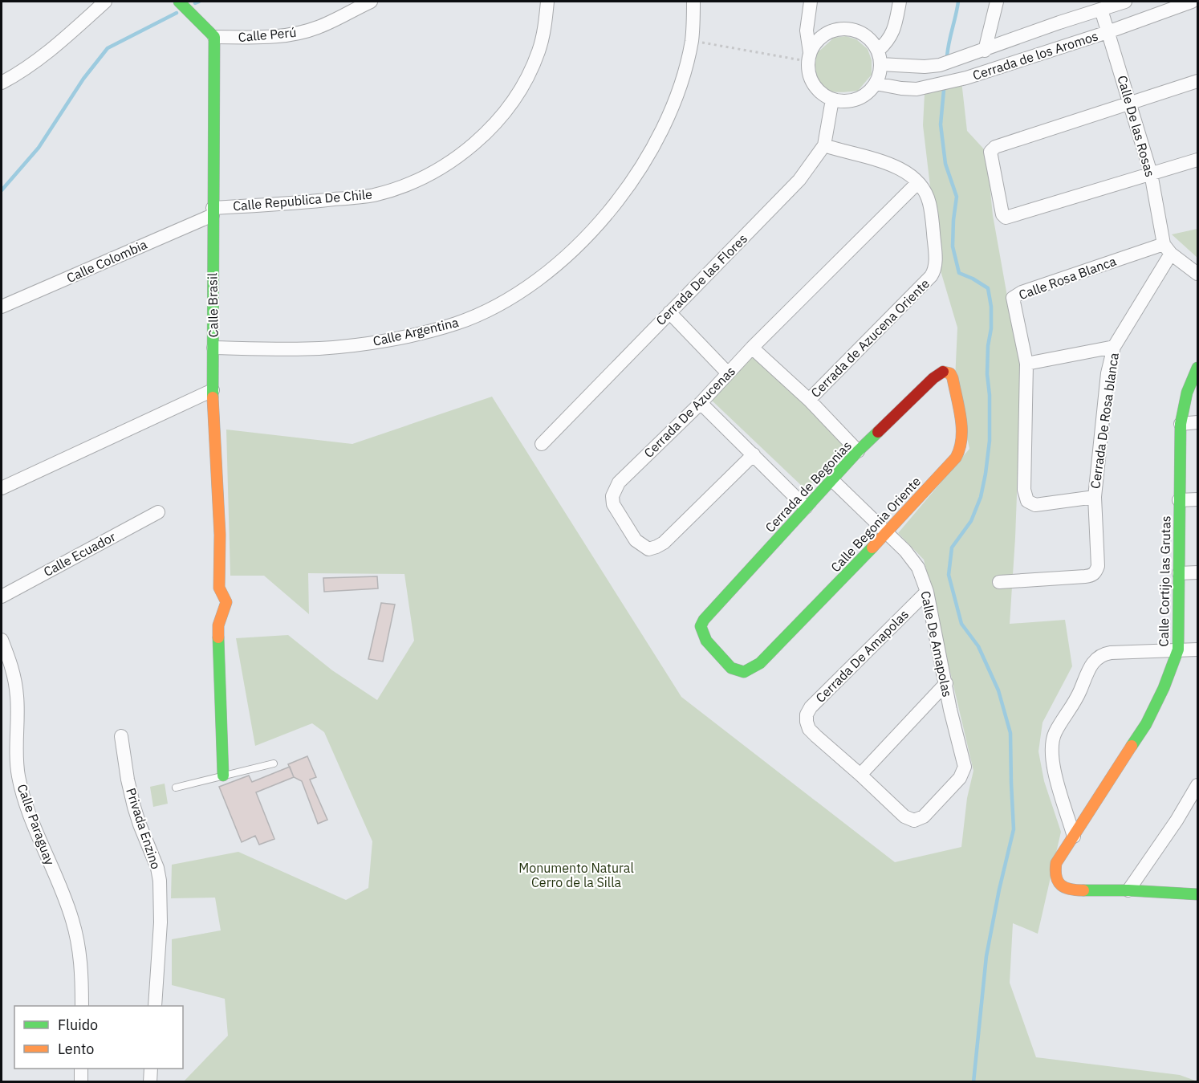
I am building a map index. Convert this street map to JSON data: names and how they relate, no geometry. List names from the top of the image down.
{
  "streets": {
    "street": [
      "Calle Perú",
      "Cerrada de los Aromos",
      "Calle De las Rosas",
      "Calle Republica De Chile",
      "Calle Colombia",
      "Calle Rosa Blanca",
      "Cerrada De las Flores",
      "Calle Brasil",
      "Calle Argentina",
      "Cerrada de Azucena Oriente",
      "Cerrada De Azucenas",
      "Cerrada De Rosa blanca",
      "Cerrada de Begonias",
      "Calle Begonia Oriente",
      "Calle Ecuador",
      "Calle Cortijo las Grutas",
      "Calle De Amapolas",
      "Cerrada De Amapolas",
      "Calle Paraguay",
      "Privada Enzino"
    ]
  },
  "crossings": [
    ["Calle Perú", "Calle Brasil"],
    ["Cerrada de los Aromos", "Calle De las Rosas"],
    ["Cerrada de los Aromos", "Cerrada De las Flores"],
    ["Calle De las Rosas", "Calle Rosa Blanca"],
    ["Calle De las Rosas", "Cerrada De Rosa blanca"],
    ["Calle Republica De Chile", "Calle Colombia"],
    ["Calle Republica De Chile", "Calle Brasil"],
    ["Calle Colombia", "Calle Brasil"],
    ["Calle Rosa Blanca", "Cerrada De Rosa blanca"],
    ["Calle Brasil", "Calle Argentina"],
    ["Cerrada de Azucena Oriente", "Cerrada De Azucenas"],
    ["Cerrada de Begonias", "Calle Begonia Oriente"],
    ["Cerrada de Begonias", "Calle De Amapolas"],
    ["Calle Begonia Oriente", "Calle De Amapolas"],
    ["Calle De Amapolas", "Cerrada De Amapolas"]
  ],
  "parks": ["Monumento Natural Cerro de la Silla"],
  "legend": ["Fluido", "Lento"]
}
